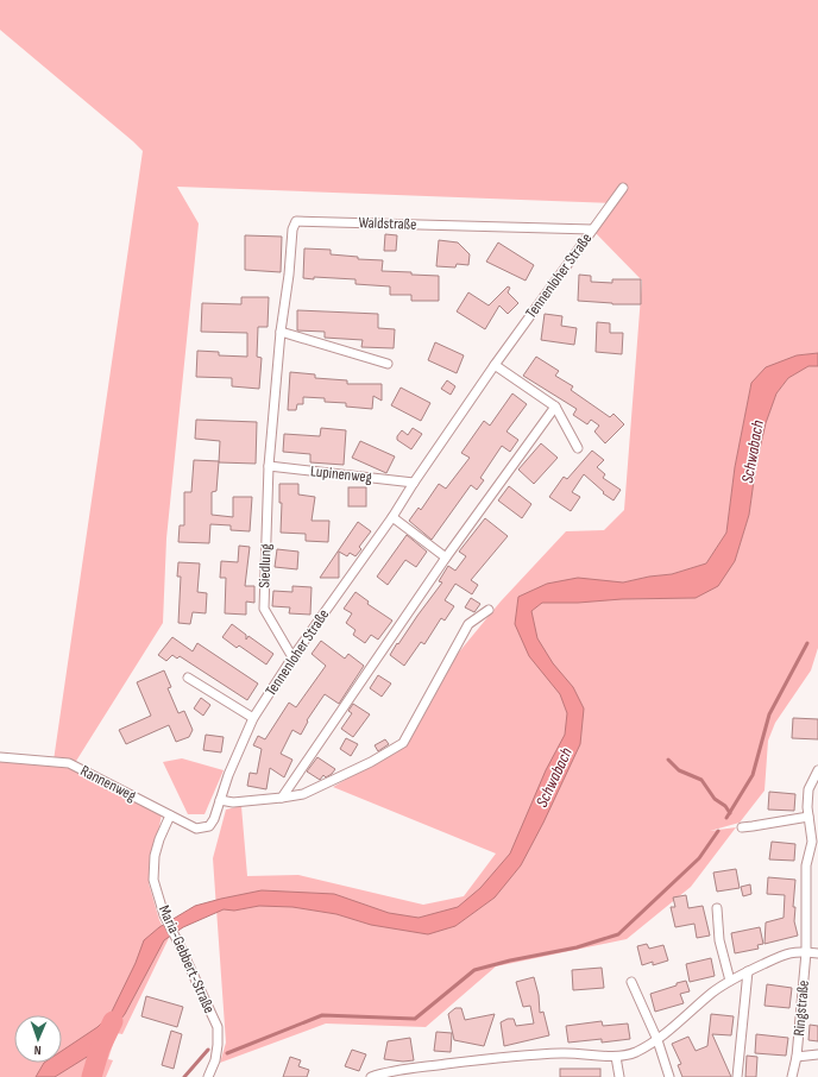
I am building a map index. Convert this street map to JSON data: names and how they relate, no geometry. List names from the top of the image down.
{
  "streets": {
    "street": [
      "Waldstraße",
      "Tennenloher Straße",
      "Lupinenweg",
      "Siedlung",
      "Rannenweg",
      "Maria-Gebbert-Straße",
      "Ringstraße"
    ]
  },
  "crossings": [
    ["Waldstraße", "Tennenloher Straße"],
    ["Waldstraße", "Lupinenweg"],
    ["Waldstraße", "Siedlung"],
    ["Tennenloher Straße", "Lupinenweg"],
    ["Tennenloher Straße", "Siedlung"],
    ["Tennenloher Straße", "Rannenweg"],
    ["Lupinenweg", "Siedlung"],
    ["Rannenweg", "Maria-Gebbert-Straße"]
  ],
  "water": ["Schwabach"],
  "north": "bottom"
}
